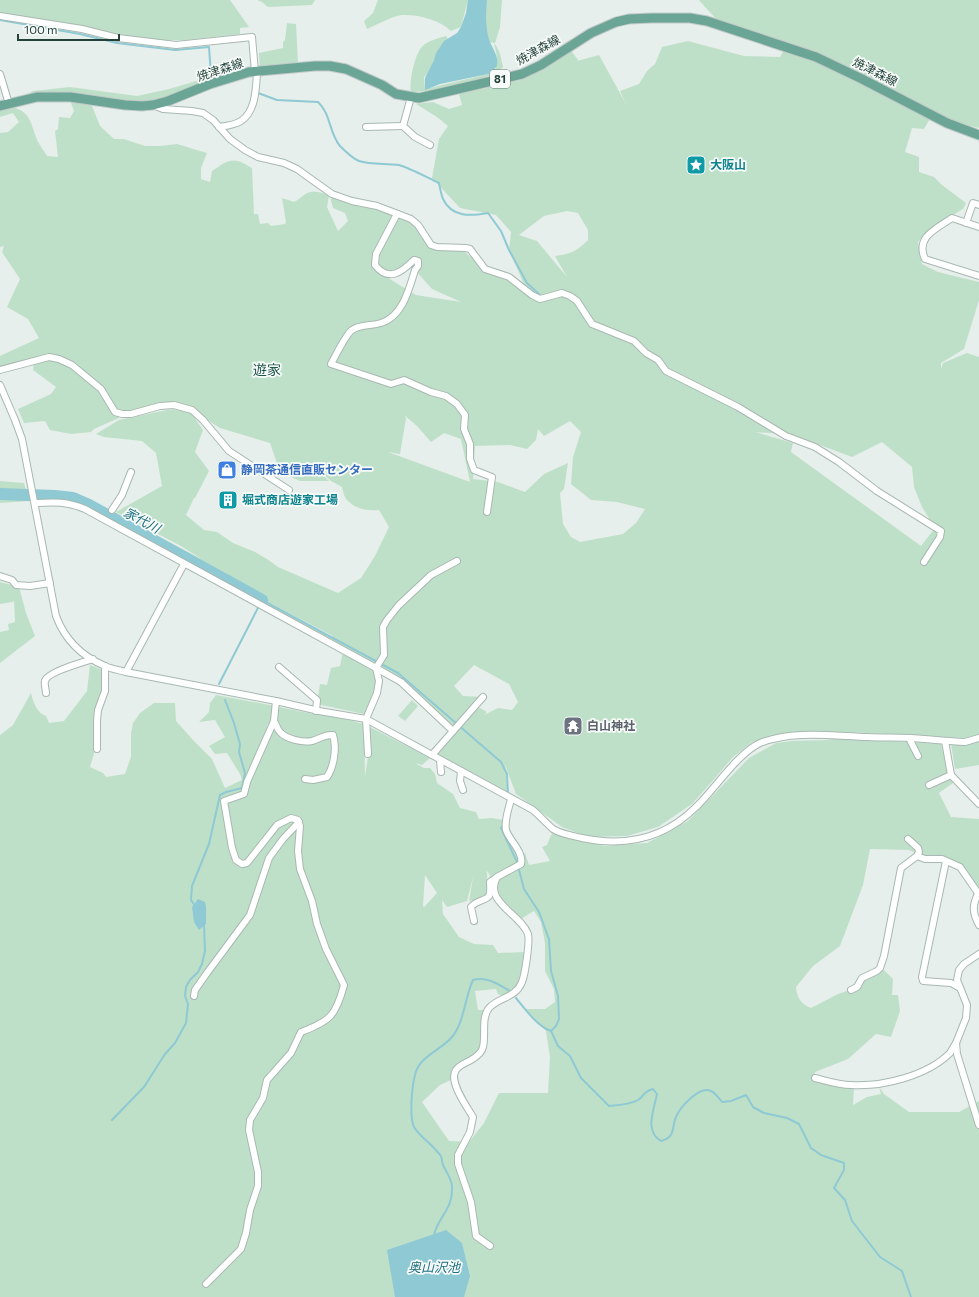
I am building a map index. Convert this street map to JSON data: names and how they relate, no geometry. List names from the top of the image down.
{
  "streets": {
    "main road": ["焼津森線", "81"]
  },
  "districts": ["遊家"],
  "water": ["家代川", "奥山沢池"],
  "places": {
    "place": ["大阪山"],
    "shop": ["静岡茶通信直販センター"],
    "building": ["堀式商店遊家工場"],
    "temple": ["白山神社"]
  },
  "scale_bar": "100 m"
}
